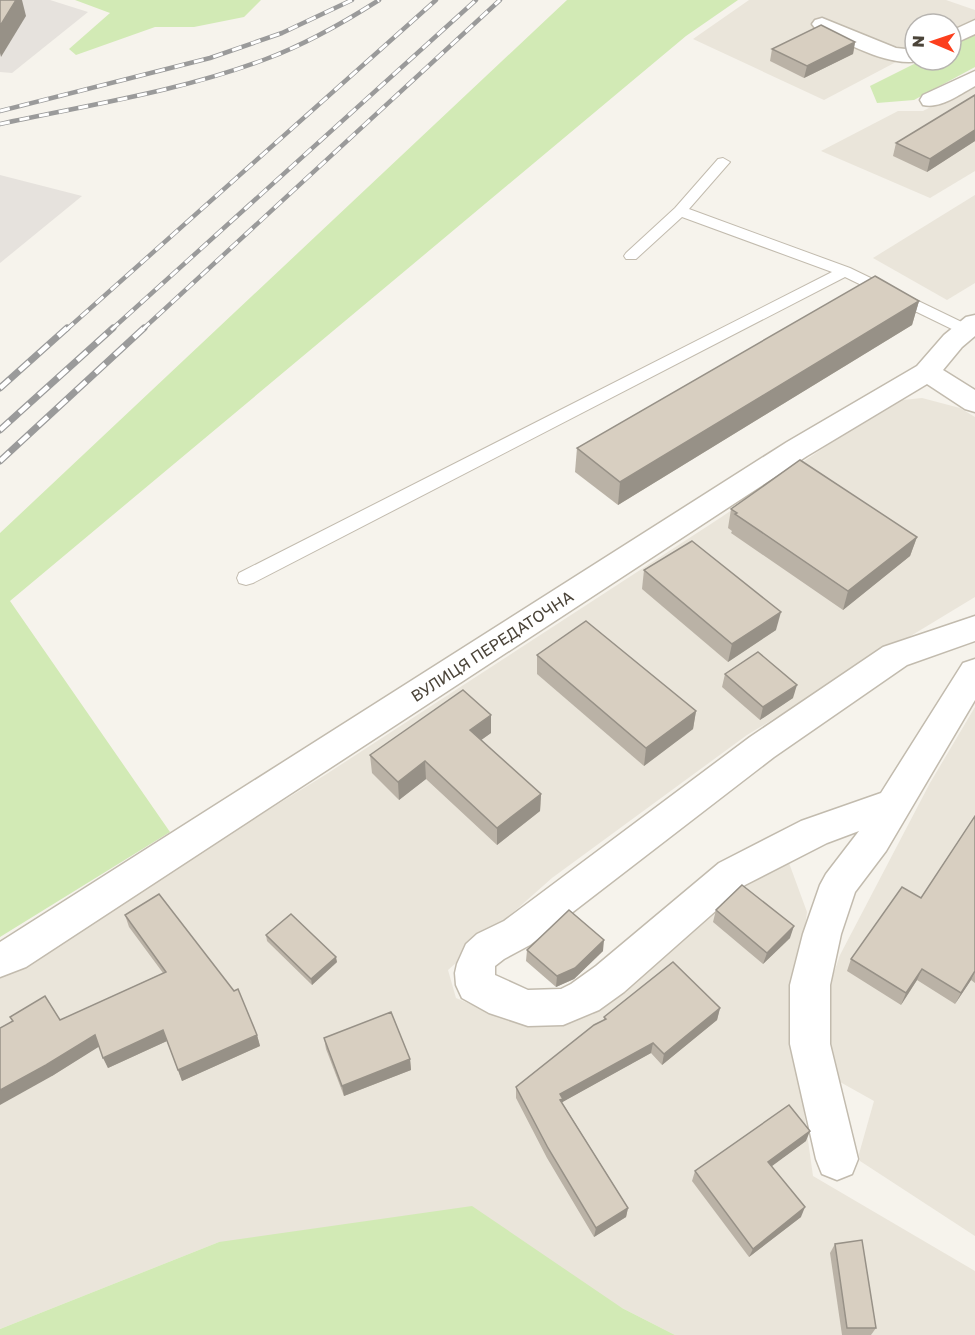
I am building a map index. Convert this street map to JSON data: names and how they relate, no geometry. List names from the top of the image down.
{
  "streets": {
    "street": ["ВУЛИЦЯ ПЕРЕДАТОЧНА"]
  },
  "north": "left"
}
